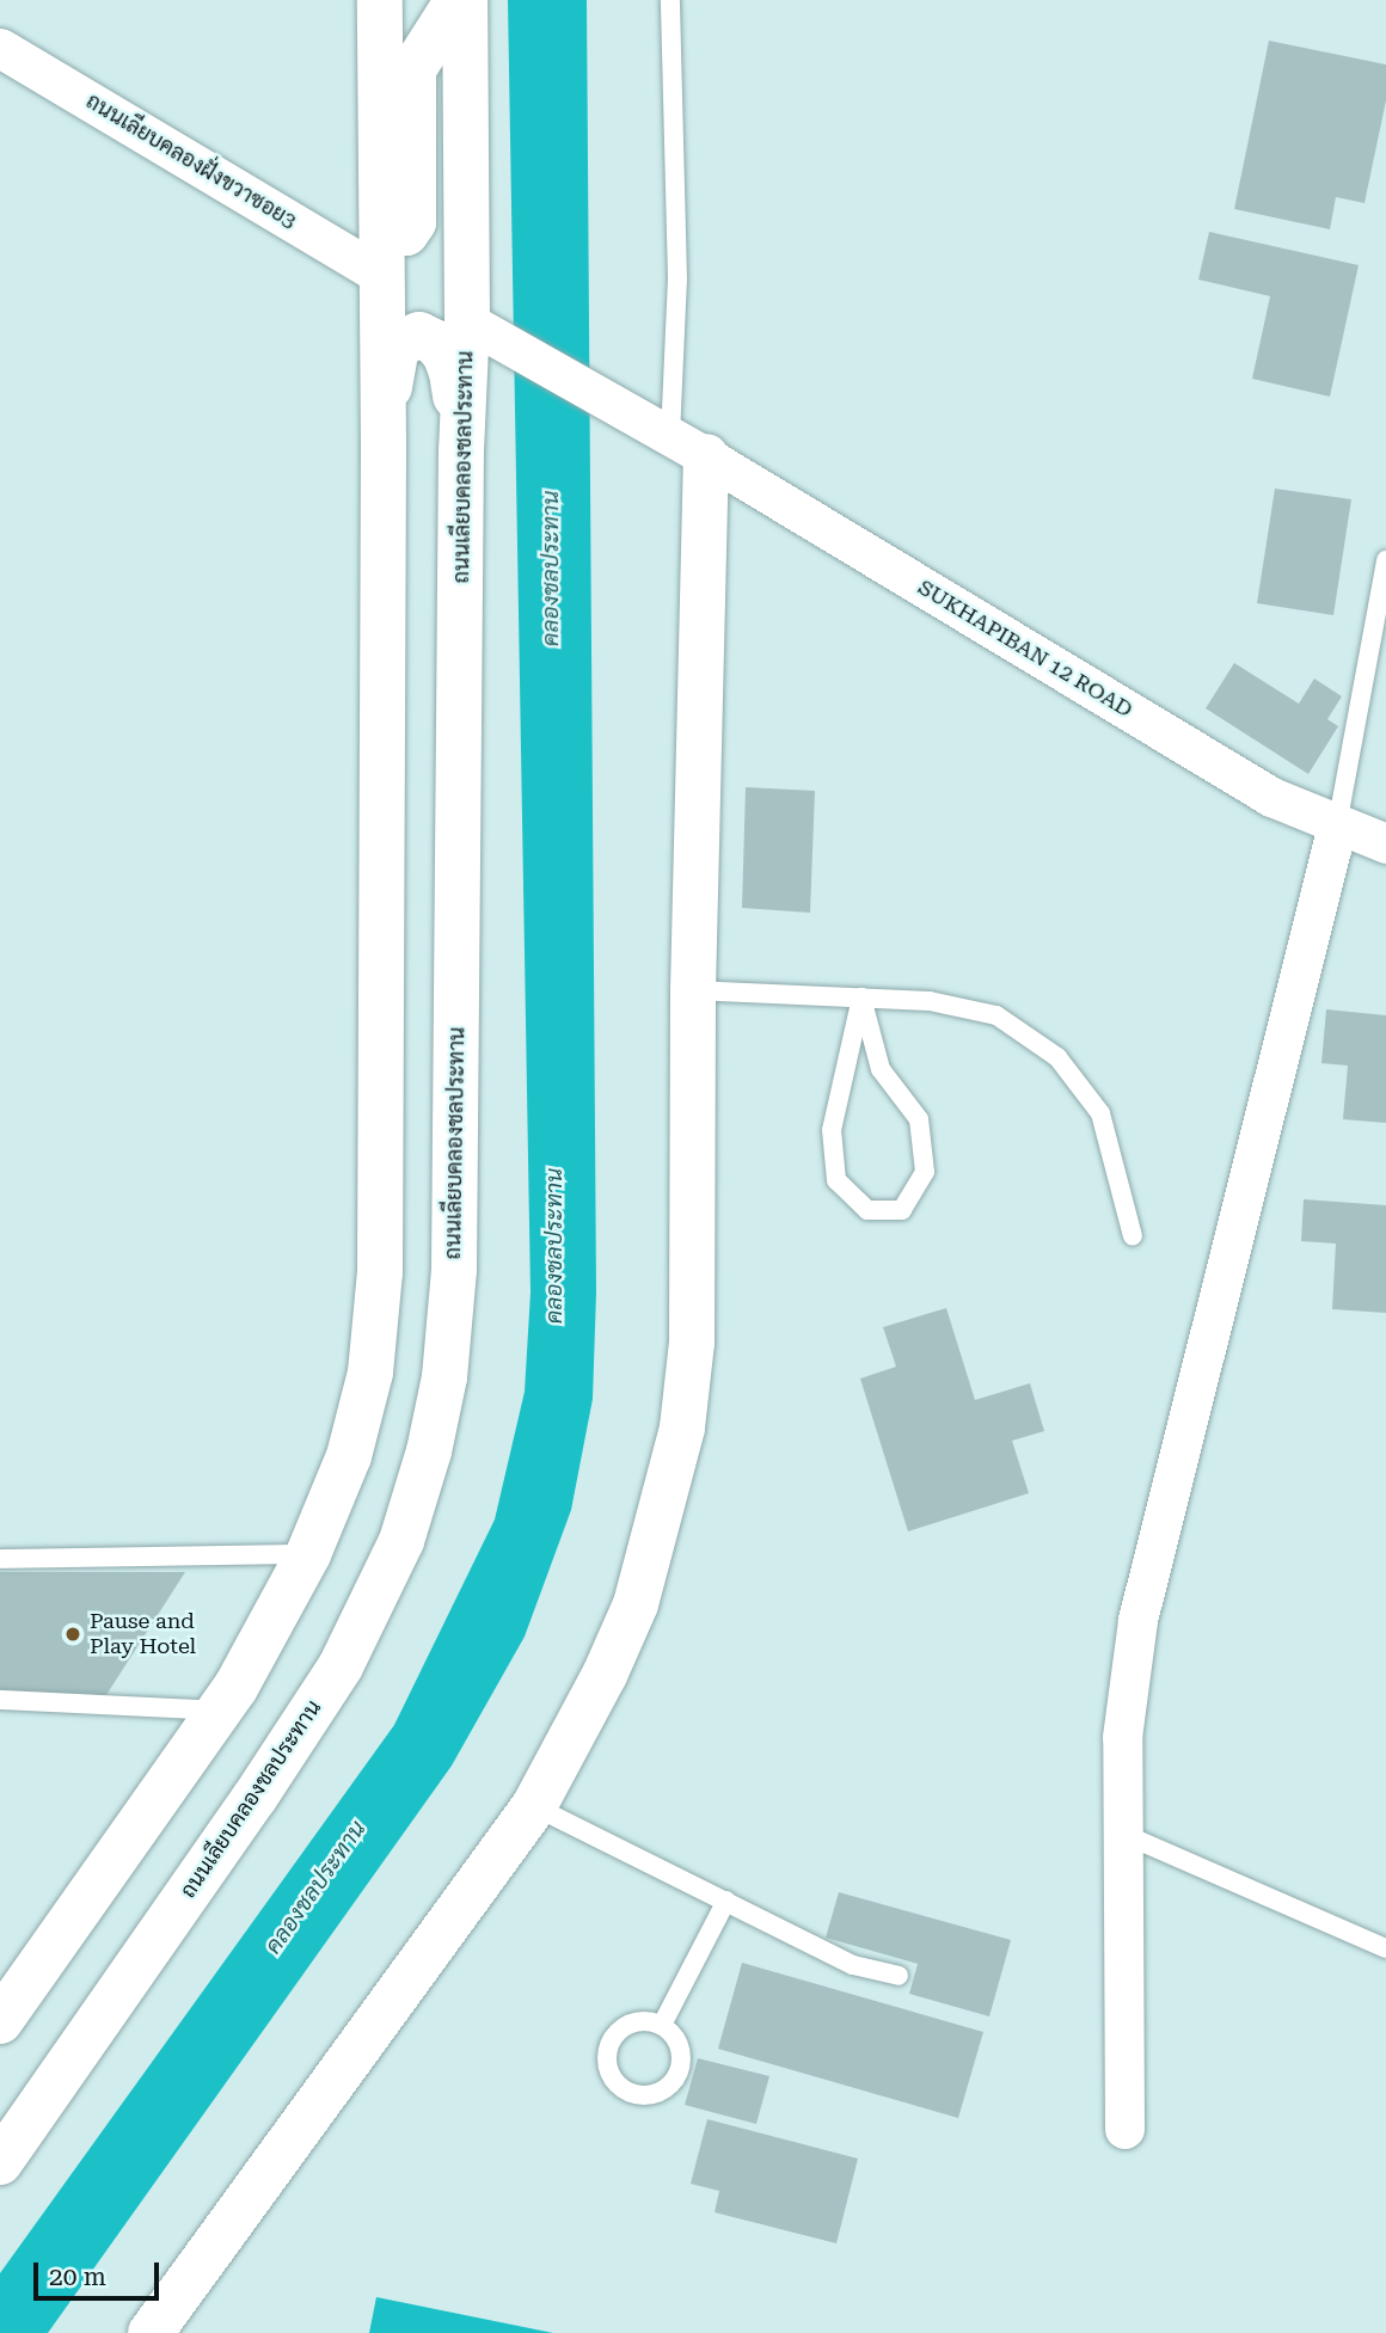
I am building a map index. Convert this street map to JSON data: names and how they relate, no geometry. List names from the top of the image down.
{
  "streets": {
    "main road": ["ถนนเลียบคลองชลประทาน"],
    "street": ["ถนนเลียบคลองฝั่งขวาซอย3", "SUKHAPIBAN 12 ROAD"]
  },
  "crossings": [
    ["ถนนเลียบคลองชลประทาน", "SUKHAPIBAN 12 ROAD"]
  ],
  "water": ["คลองชลประทาน"],
  "places": ["Pause and Play Hotel"],
  "scale_bar": "20 m"
}
